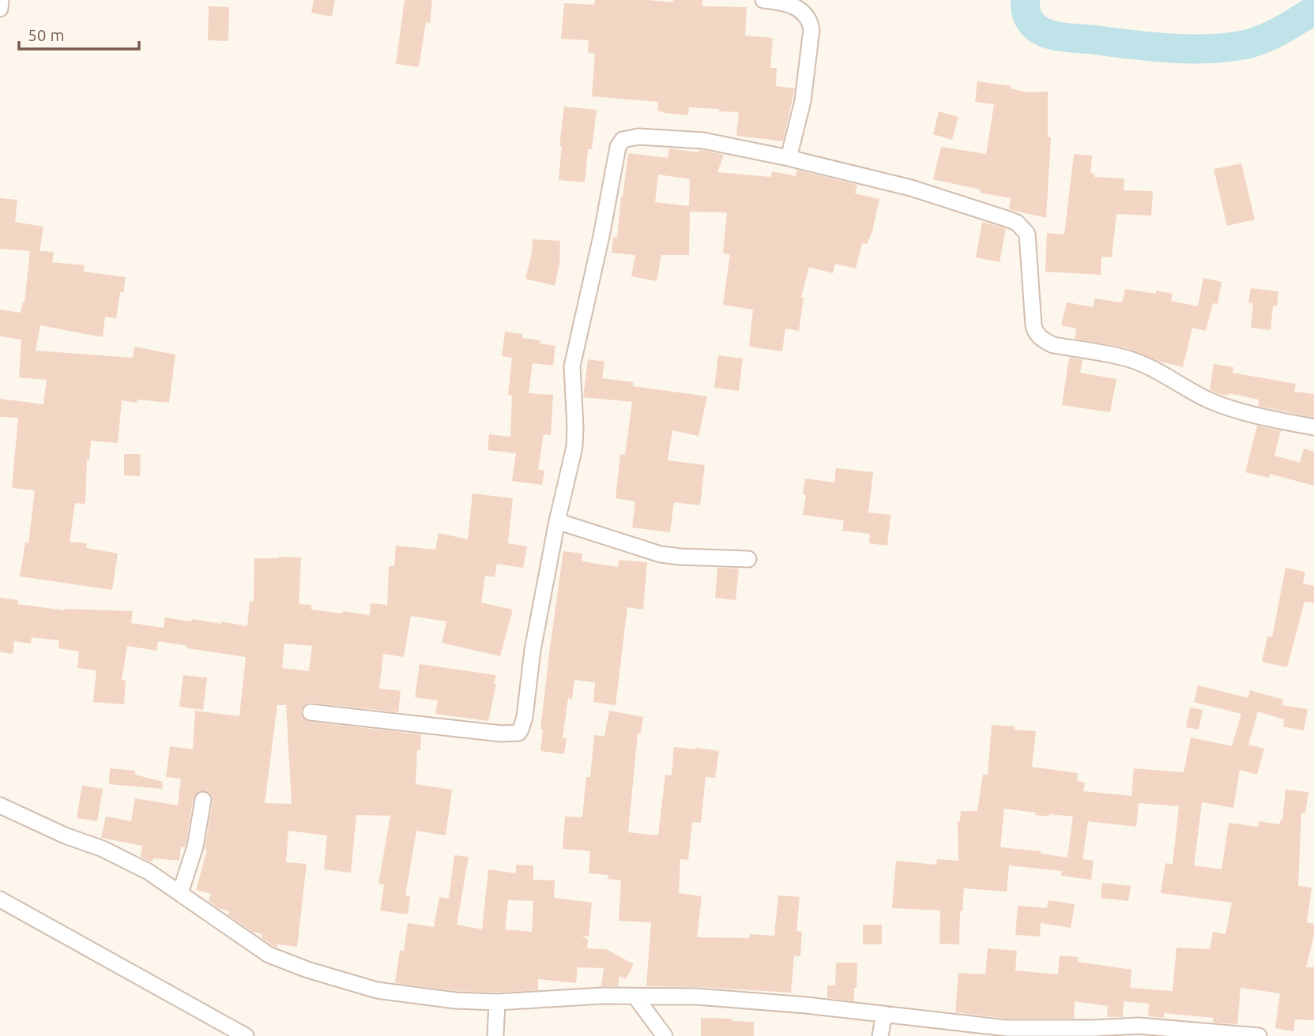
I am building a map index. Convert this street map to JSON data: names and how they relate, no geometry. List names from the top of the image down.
{
  "scale_bar": "50 m"
}
